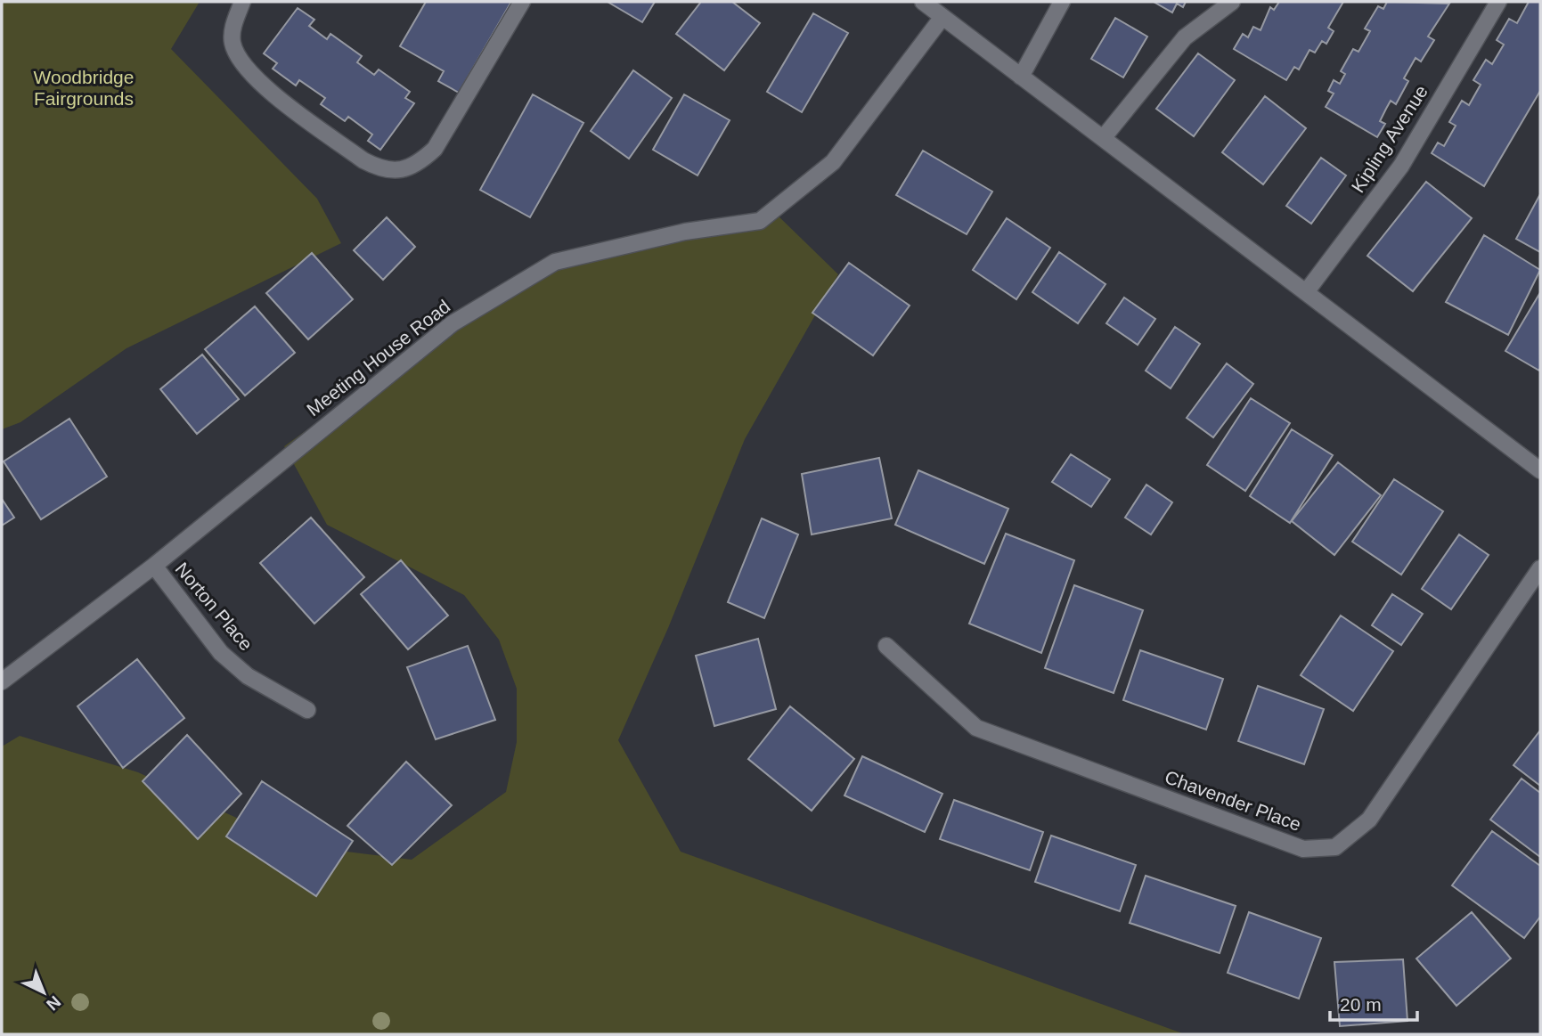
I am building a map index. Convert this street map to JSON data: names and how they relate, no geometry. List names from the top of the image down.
{
  "streets": {
    "street": [
      "Kipling Avenue",
      "Meeting House Road",
      "Norton Place",
      "Chavender Place"
    ]
  },
  "crossings": [
    ["Meeting House Road", "Norton Place"]
  ],
  "parks": ["Woodbridge Fairgrounds"],
  "scale_bar": "20 m",
  "north": "bottom right"
}
